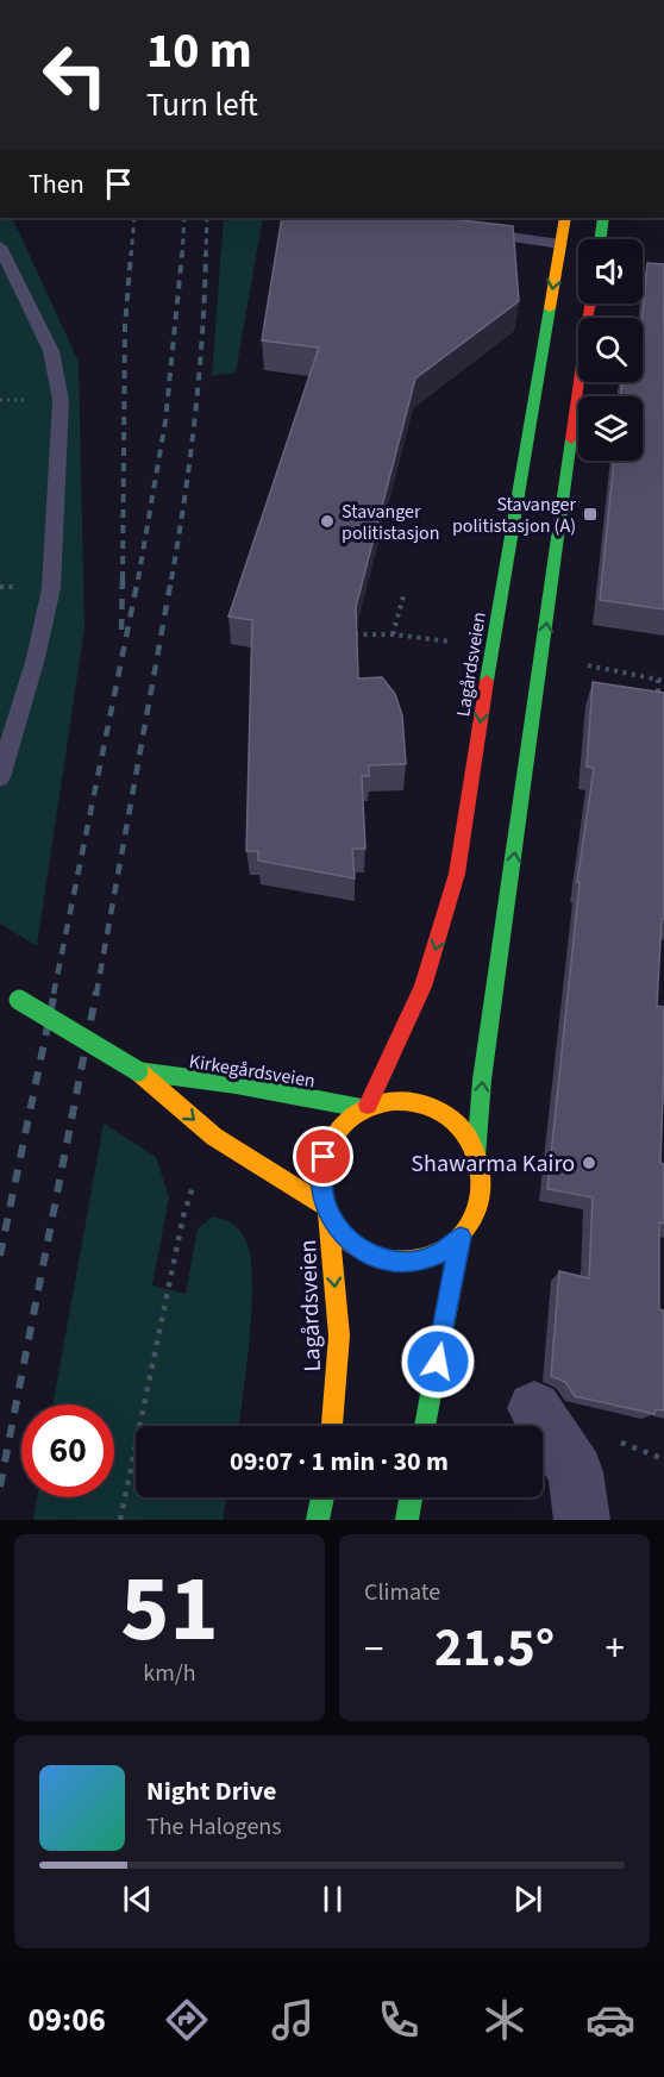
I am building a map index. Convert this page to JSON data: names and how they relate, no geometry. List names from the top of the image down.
{
  "streets": {
    "main road": ["Lagårdsveien", "Kirkegårdsveien"]
  },
  "crossings": [
    ["Lagårdsveien", "Kirkegårdsveien"]
  ],
  "one_way": ["Kirkegårdsveien"],
  "places": {
    "transit": ["Stavanger politistasjon (A)"],
    "other": ["Stavanger politistasjon", "Shawarma Kairo"]
  },
  "page": {
    "turn": ["10 m", "Turn left"],
    "then": "Then",
    "limit": "60",
    "trip": "09:07 · 1 min · 30 m",
    "tile": [
      ["51", "km/h"],
      "Climate"
    ],
    "heat": ["−", "21.5°", "+"],
    "song": ["Night Drive", "The Halogens"],
    "tabs": "09:06"
  }
}
